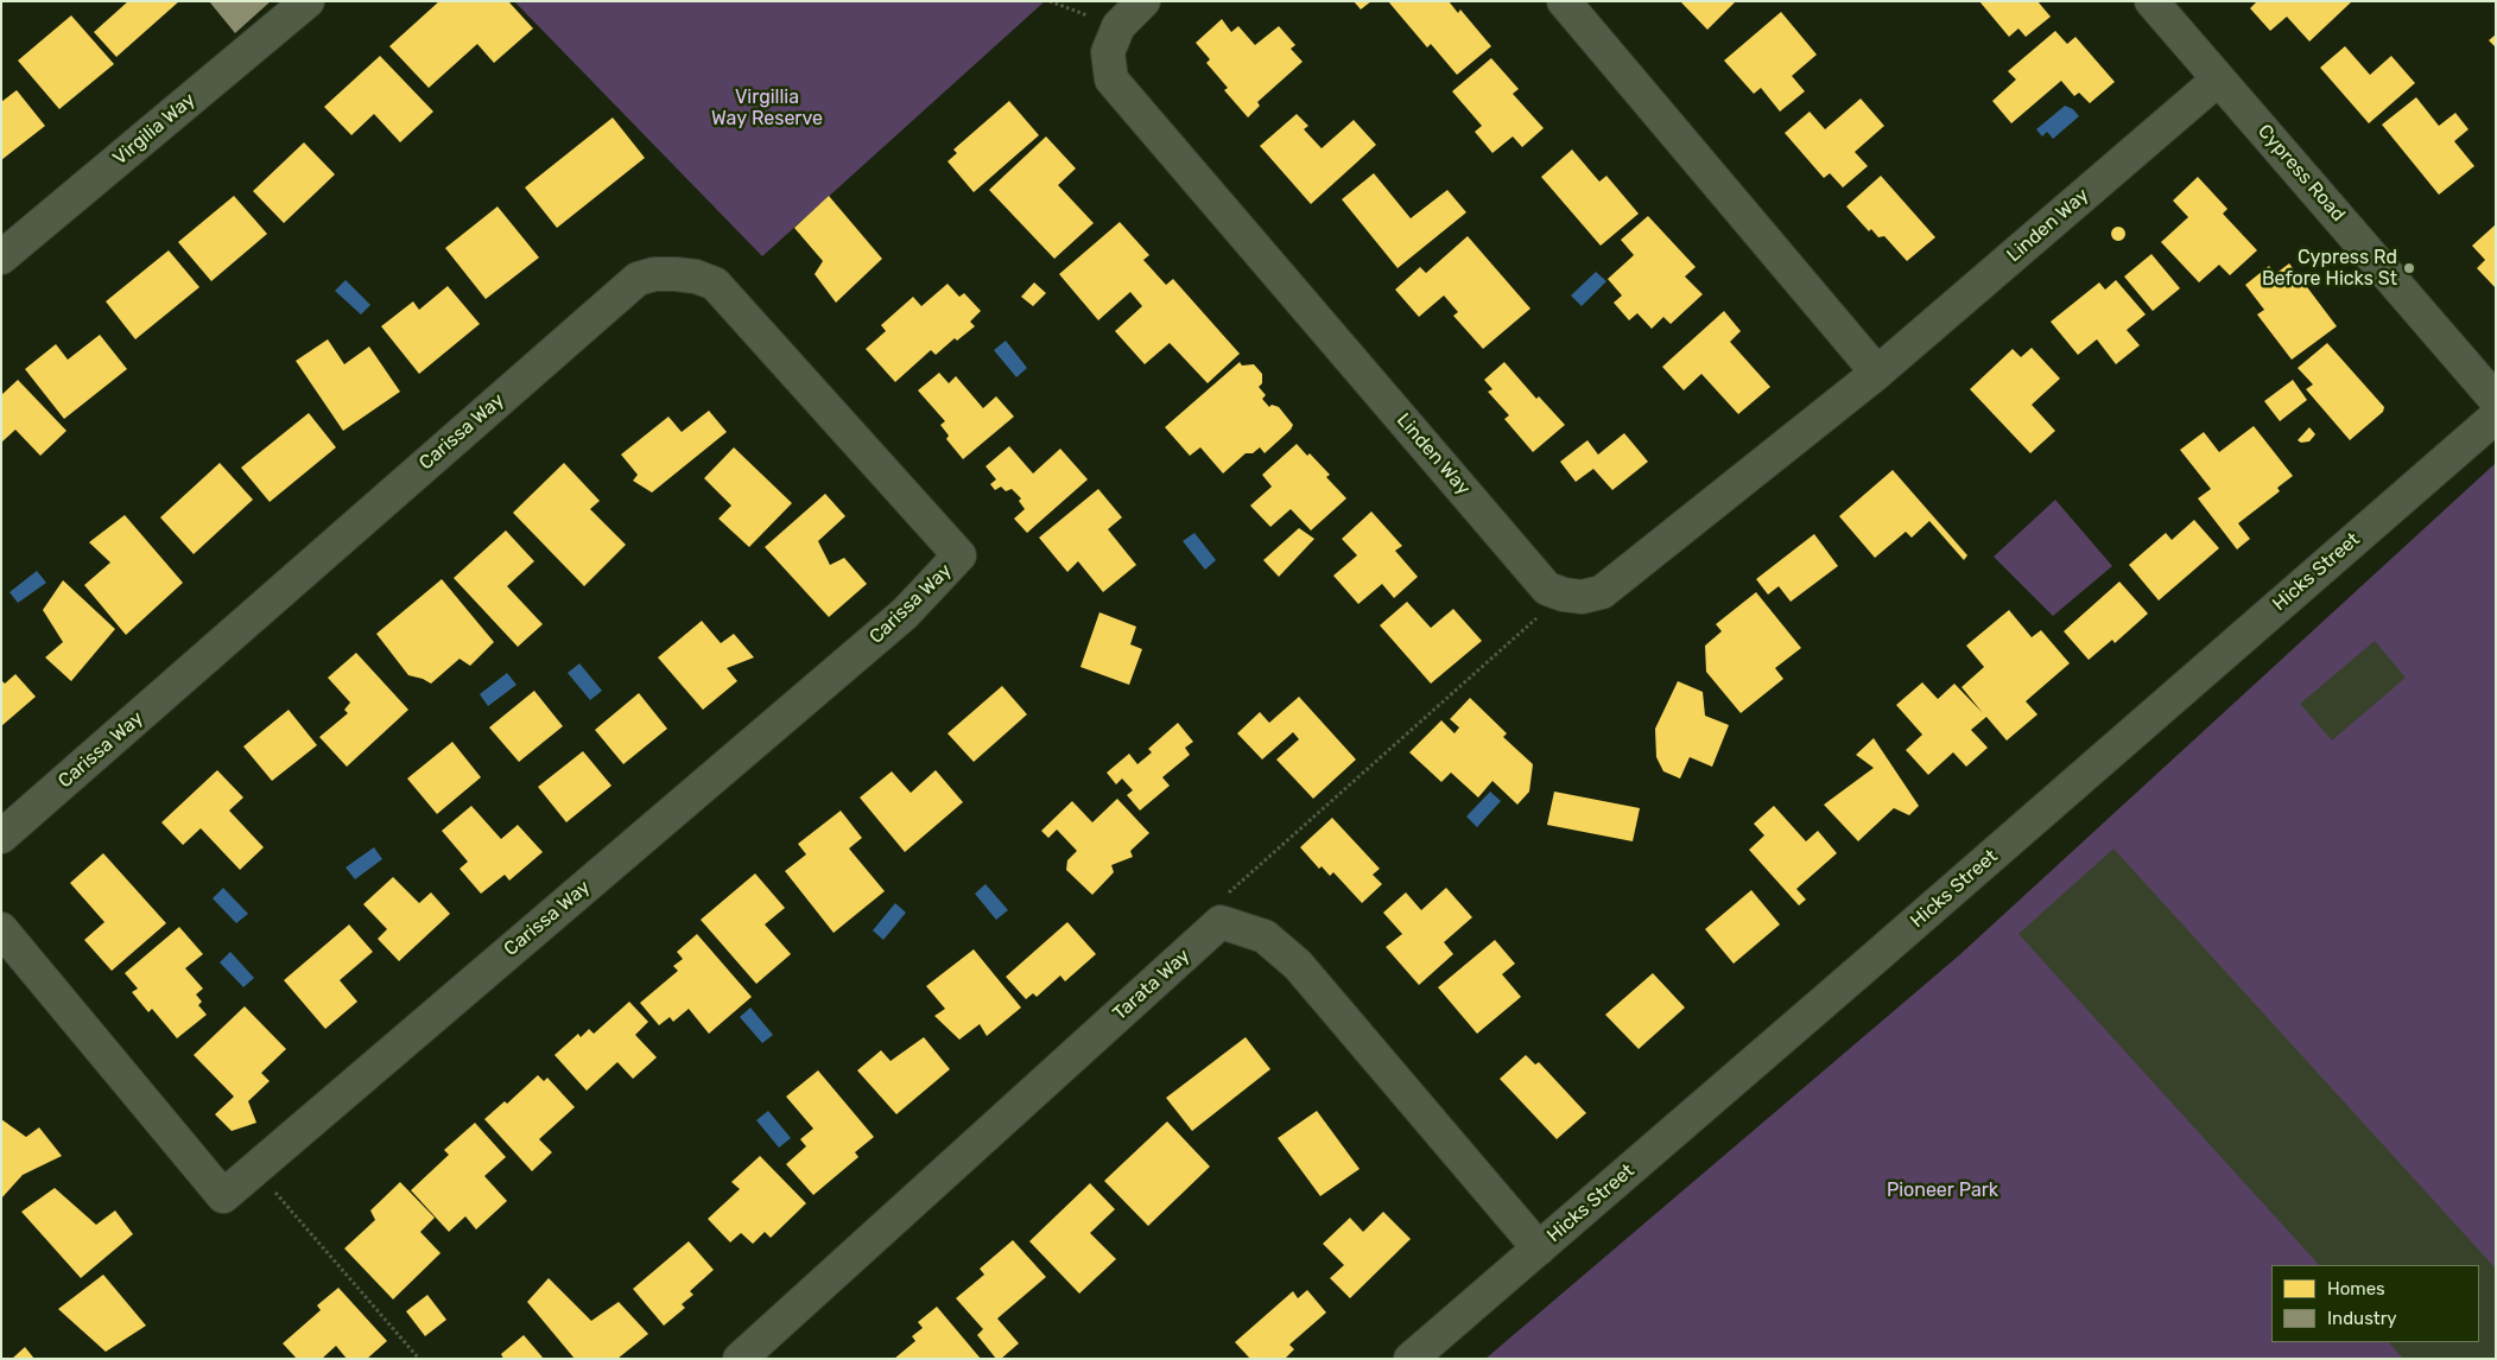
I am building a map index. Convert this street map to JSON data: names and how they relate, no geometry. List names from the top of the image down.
{
  "streets": {
    "street": [
      "Virgilia Way",
      "Cypress Road",
      "Linden Way",
      "Carissa Way",
      "Hicks Street",
      "Tarata Way"
    ]
  },
  "crossings": [
    ["Cypress Road", "Linden Way"]
  ],
  "parks": ["Virgillia Way Reserve", "Pioneer Park"],
  "places": ["Cypress Rd Before Hicks St"],
  "legend": ["Homes", "Industry"]
}
